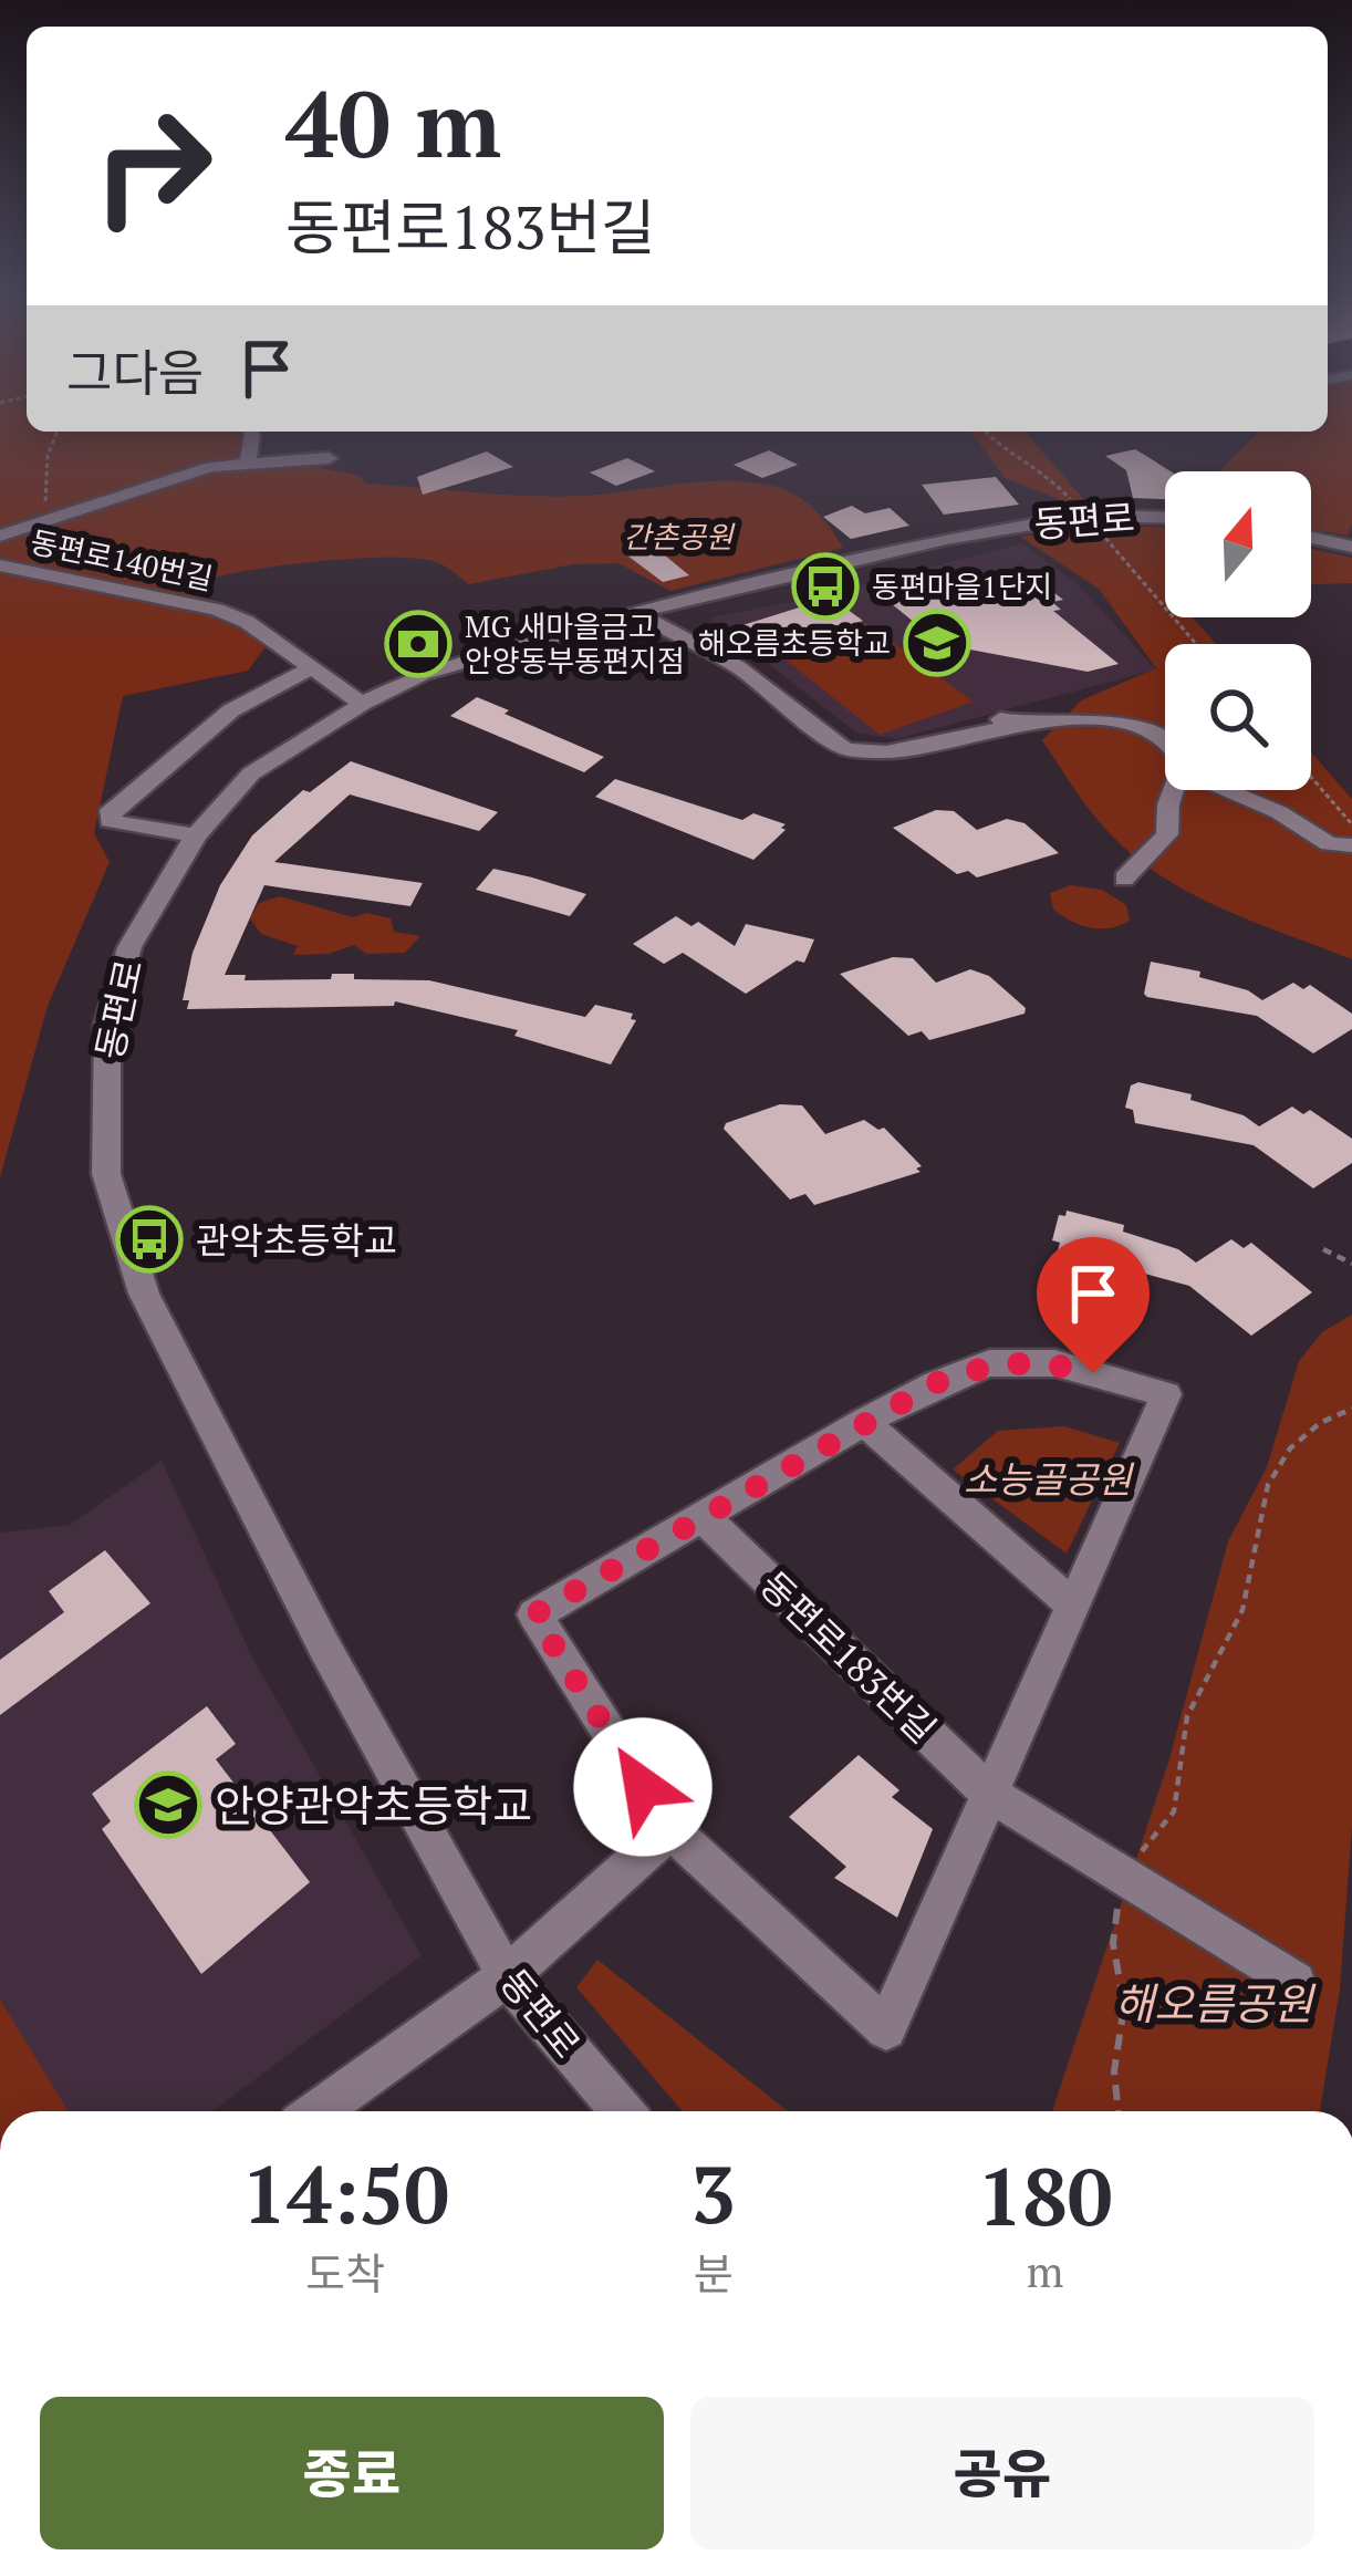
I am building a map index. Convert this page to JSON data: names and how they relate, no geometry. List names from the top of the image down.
{
  "streets": {
    "street": ["동편로", "동편로140번길", "동편로183번길"]
  },
  "crossings": [
    ["동편로", "동편로140번길"]
  ],
  "parks": ["간촌공원", "소능골공원", "해오름공원"],
  "places": {
    "bus stop": ["동편마을1단지", "관악초등학교"],
    "school or university": ["해오름초등학교", "안양관악초등학교"],
    "bank": ["MG 새마을금고 안양동부동편지점"]
  },
  "north": "top",
  "page": {
    "turn": ["40 m", "동편로183번길"],
    "then": "그다음",
    "eta": [
      "14:50",
      "도착",
      "3",
      "분",
      "180",
      "m"
    ],
    "buttons": ["종료", "공유"]
  }
}
